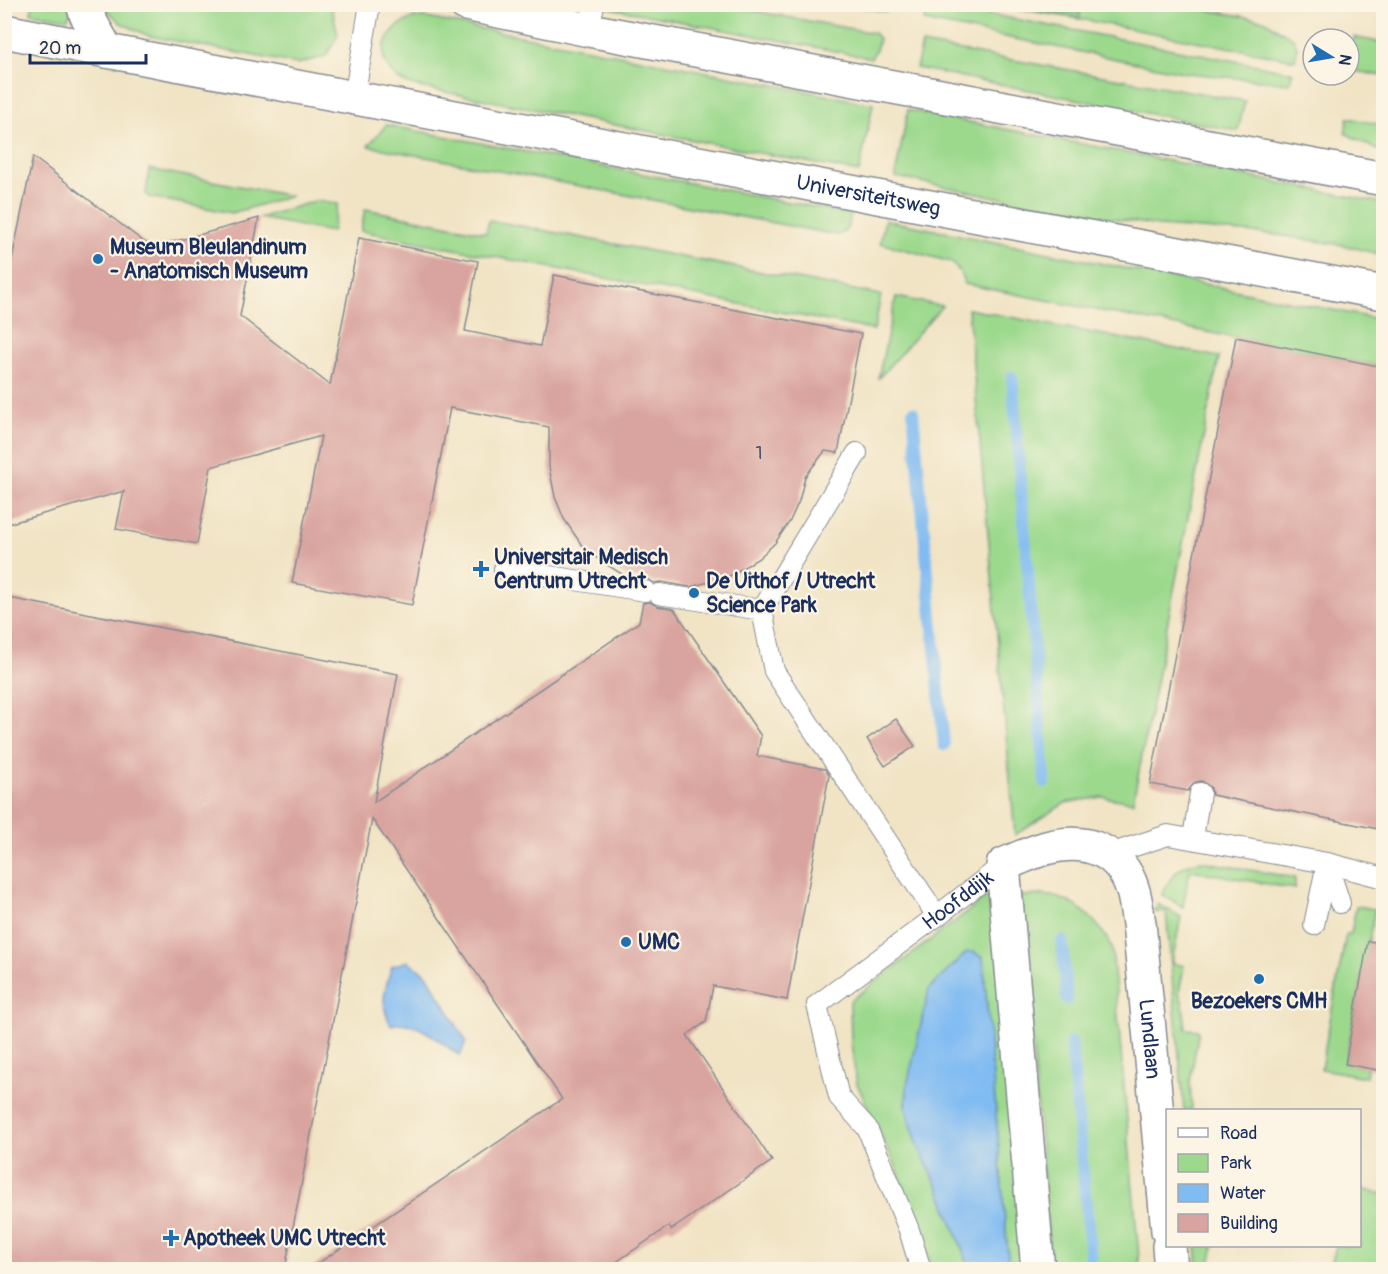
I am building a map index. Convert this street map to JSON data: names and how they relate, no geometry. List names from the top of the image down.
{
  "streets": {
    "main road": ["Universiteitsweg", "Hoofddijk", "Lundlaan"]
  },
  "places": {
    "other": [
      "Museum Bleulandinum - Anatomisch Museum",
      "De Uithof / Utrecht Science Park",
      "UMC",
      "Bezoekers CMH"
    ],
    "health": ["Universitair Medisch Centrum Utrecht", "Apotheek UMC Utrecht"]
  },
  "house_numbers": ["1"],
  "legend": [
    "Road",
    "Park",
    "Water",
    "Building"
  ],
  "scale_bar": "20 m",
  "north": "right"
}
